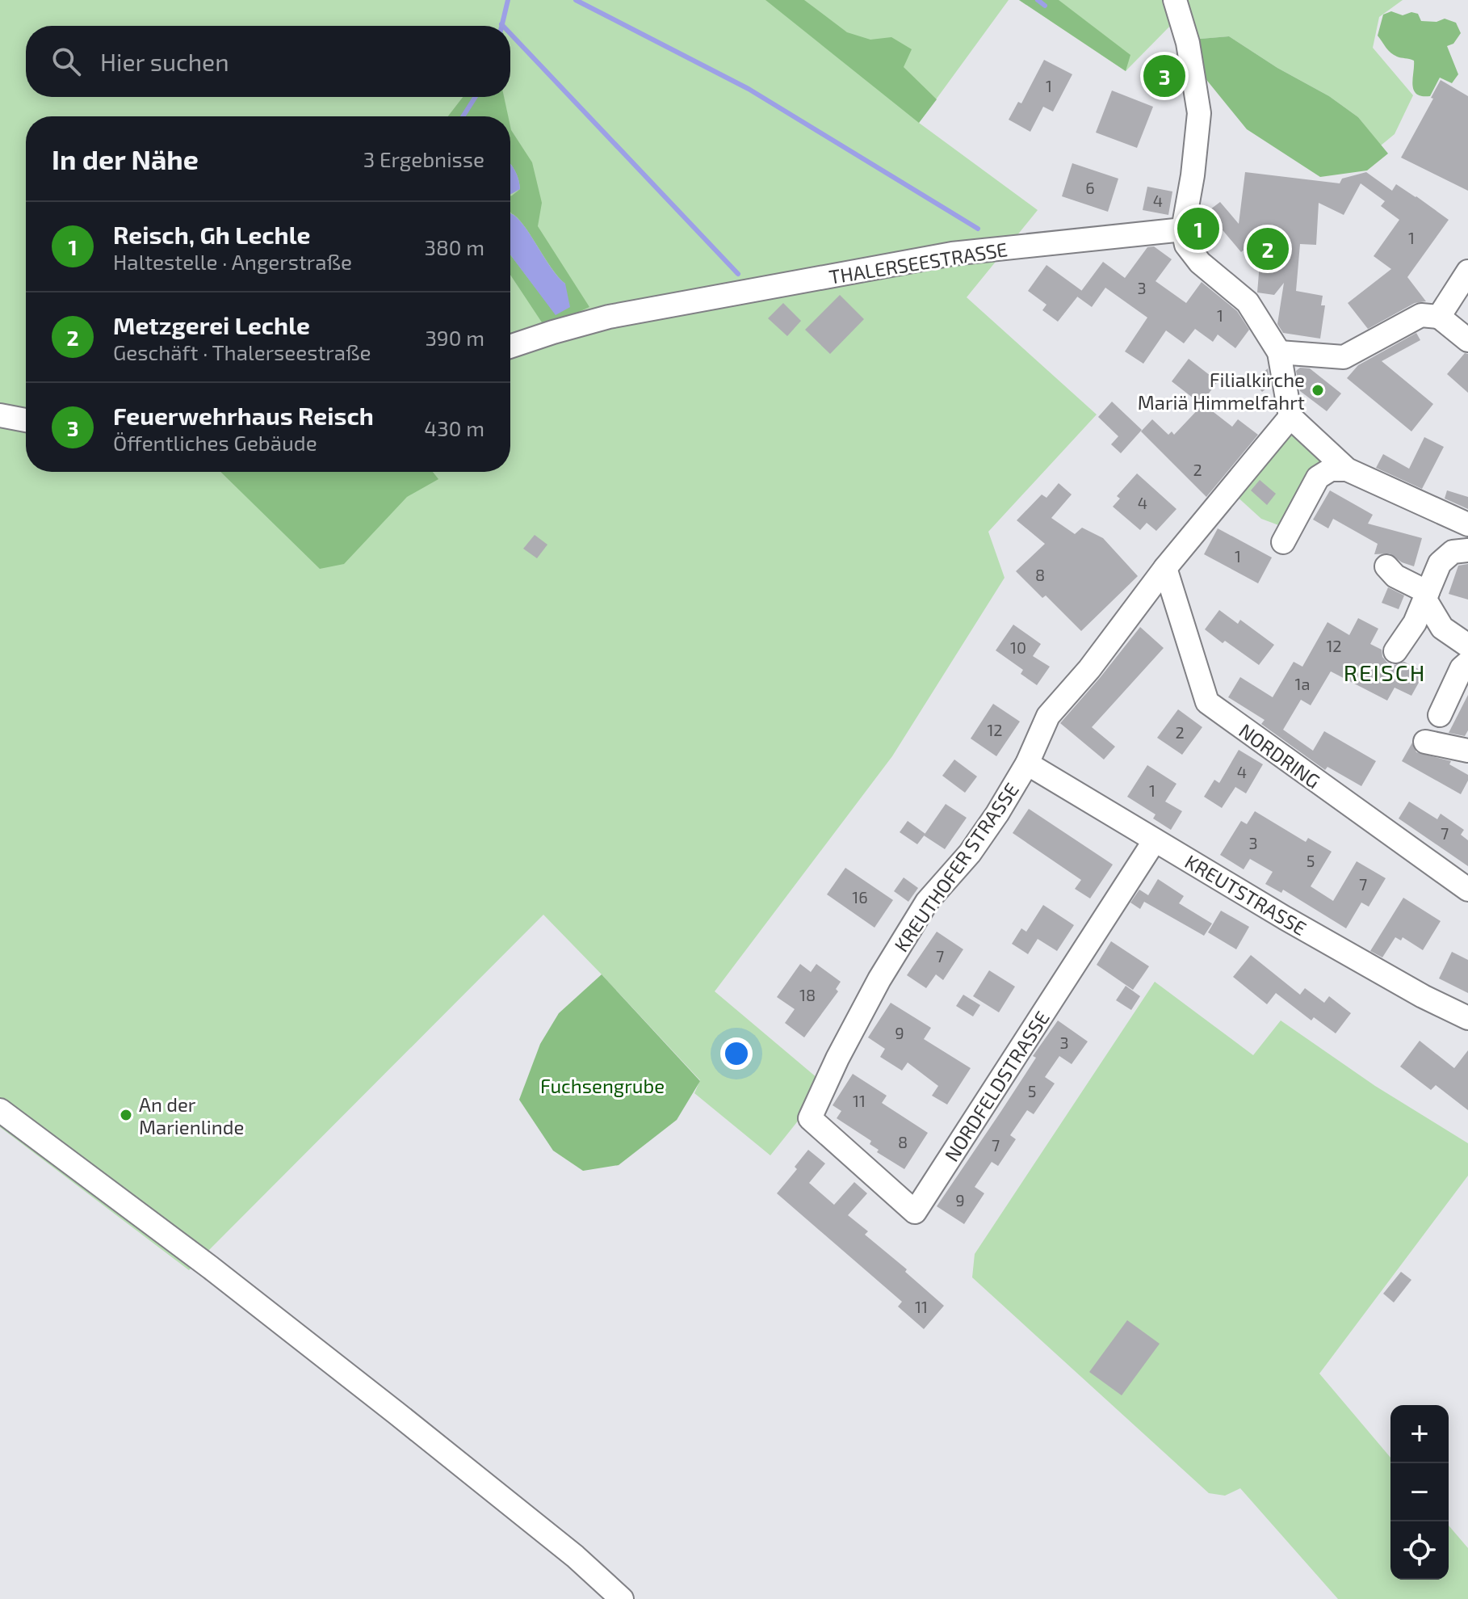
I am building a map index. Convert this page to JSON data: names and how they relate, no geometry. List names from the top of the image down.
{
  "streets": {
    "street": [
      "THALERSEESTRASSE",
      "NORDRING",
      "KREUTHOFER STRASSE",
      "KREUTSTRASSE",
      "NORDFELDSTRASSE"
    ]
  },
  "crossings": [
    ["NORDRING", "KREUTHOFER STRASSE"],
    ["KREUTHOFER STRASSE", "KREUTSTRASSE"],
    ["KREUTHOFER STRASSE", "NORDFELDSTRASSE"],
    ["KREUTSTRASSE", "NORDFELDSTRASSE"]
  ],
  "districts": ["REISCH"],
  "parks": ["Fuchsengrube"],
  "places": ["Filialkirche Mariä Himmelfahrt", "An der Marienlinde"],
  "house_numbers": [
    "1",
    "6",
    "4",
    "1",
    "3",
    "1",
    "2",
    "4",
    "1",
    "8",
    "12",
    "10",
    "1a",
    "12",
    "2",
    "4",
    "1",
    "7",
    "3",
    "5",
    "7",
    "16",
    "7",
    "18",
    "9",
    "3",
    "5",
    "11",
    "8",
    "7",
    "9",
    "11"
  ],
  "page": {
    "search": "Hier suchen",
    "pins": ["3", "1", "2"],
    "heading": ["In der Nähe", "3 Ergebnisse"],
    "list": [
      {
        "mark": "1",
        "name": "Reisch, Gh Lechle",
        "note": "Haltestelle · Angerstraße",
        "value": "380 m"
      },
      {
        "mark": "2",
        "name": "Metzgerei Lechle",
        "note": "Geschäft · Thalerseestraße",
        "value": "390 m"
      },
      {
        "mark": "3",
        "name": "Feuerwehrhaus Reisch",
        "note": "Öffentliches Gebäude",
        "value": "430 m"
      }
    ],
    "map_buttons": ["+", "−"]
  }
}
